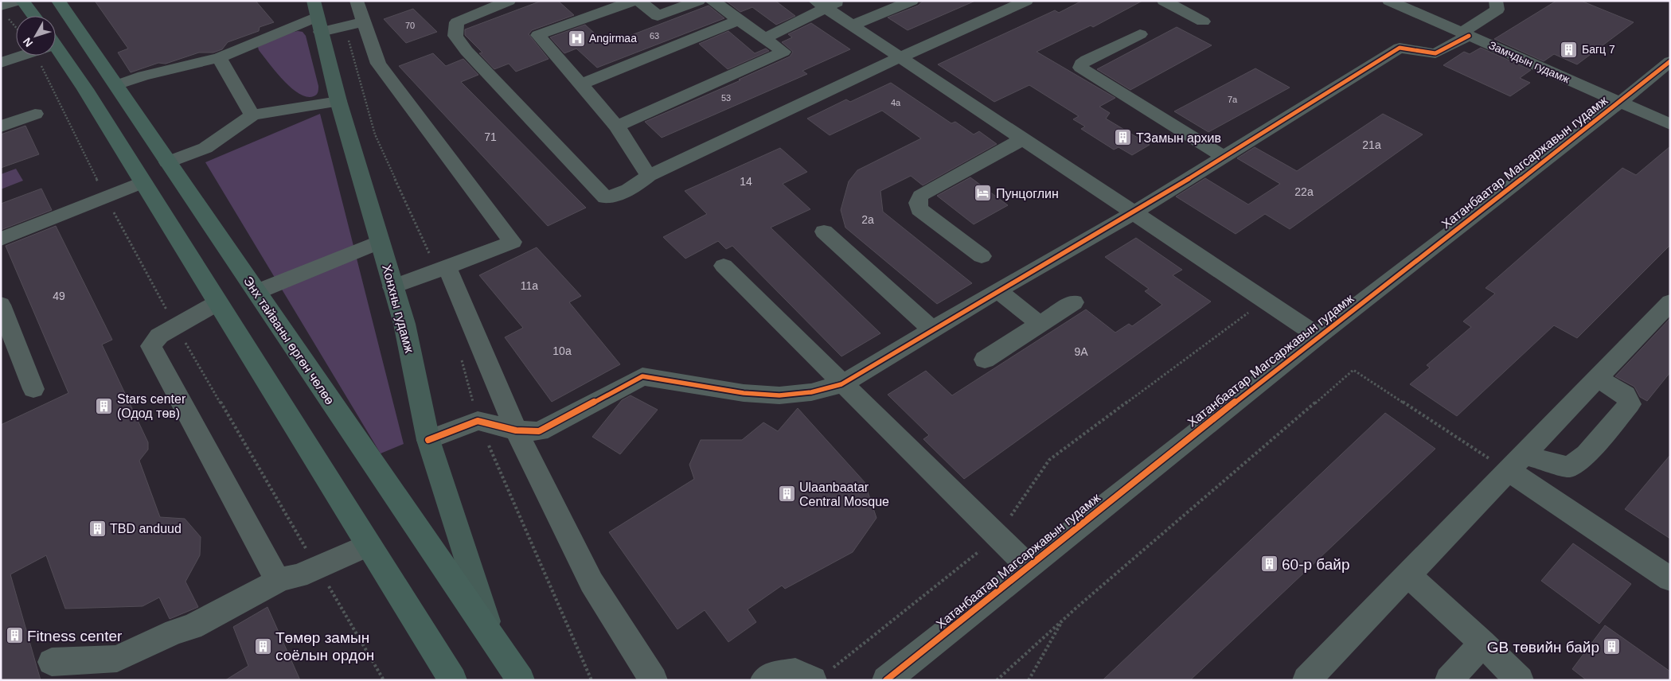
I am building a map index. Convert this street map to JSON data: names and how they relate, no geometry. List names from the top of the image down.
{
  "streets": {
    "highway": ["Энх тайваны өргөн чөлөө"],
    "main road": ["Хонхны гудамж"],
    "street": ["Замчдын гудамж", "Хатанбаатар Магсаржавын гудамж"]
  },
  "crossings": [
    ["Замчдын гудамж", "Хатанбаатар Магсаржавын гудамж"],
    ["Хонхны гудамж", "Энх тайваны өргөн чөлөө"]
  ],
  "places": {
    "hospital": ["Angirmaa"],
    "building": [
      "Багц 7",
      "ТЗамын архив",
      "Stars center (Одод төв)",
      "Ulaanbaatar Central Mosque",
      "TBD anduud",
      "60-р байр",
      "Fitness center",
      "Төмөр замын соёлын ордон",
      "GB төвийн байр"
    ],
    "hotel": ["Пунцоглин"]
  },
  "house_numbers": [
    "70",
    "63",
    "53",
    "7а",
    "4a",
    "71",
    "21а",
    "14",
    "22а",
    "2а",
    "11а",
    "49",
    "10а",
    "9A"
  ],
  "north": "bottom left"
}
